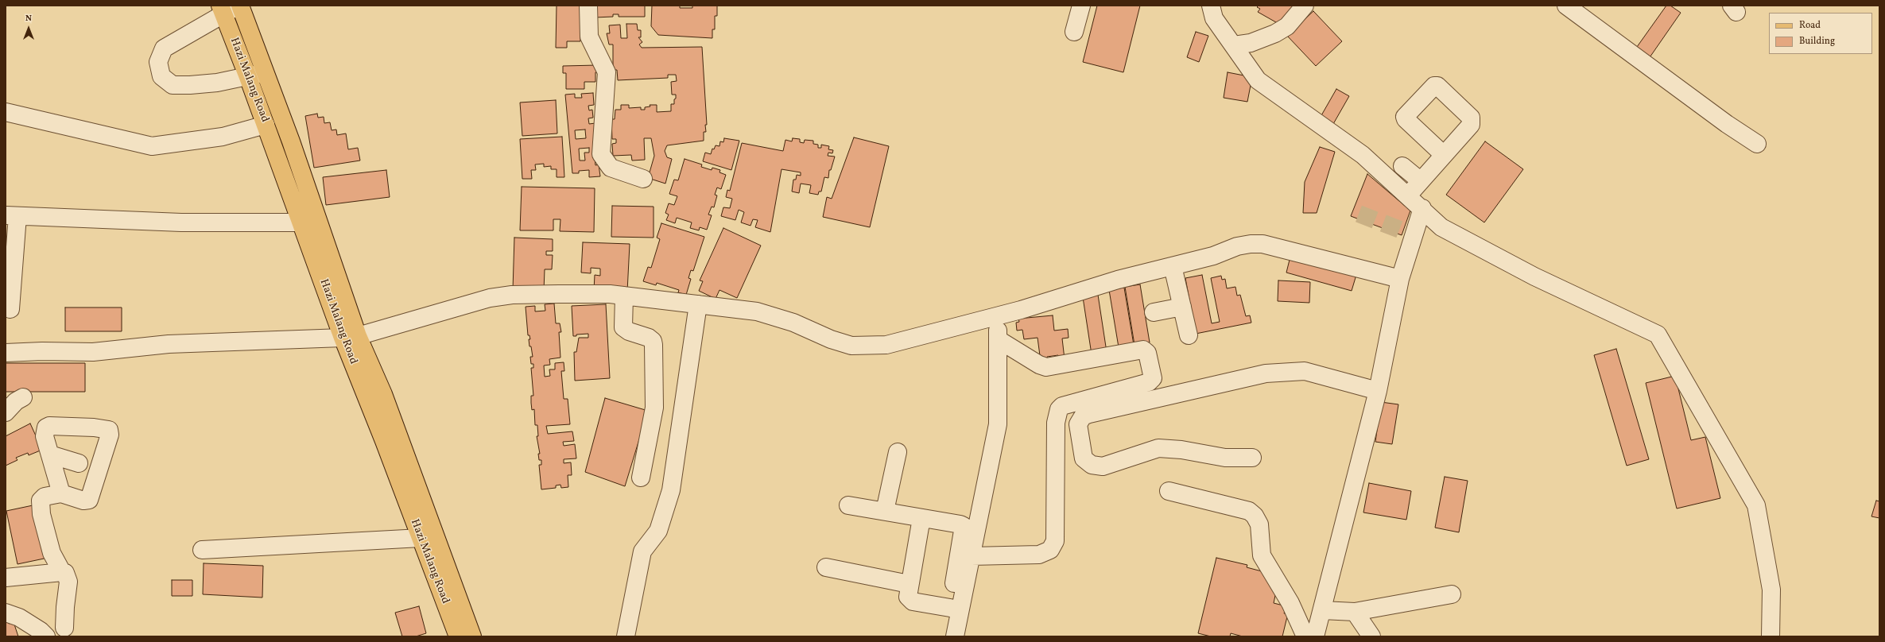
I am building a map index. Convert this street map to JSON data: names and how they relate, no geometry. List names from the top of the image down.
{
  "streets": {
    "main road": ["Hazi Malang Road"]
  },
  "legend": ["Road", "Building"],
  "north": "top"
}
